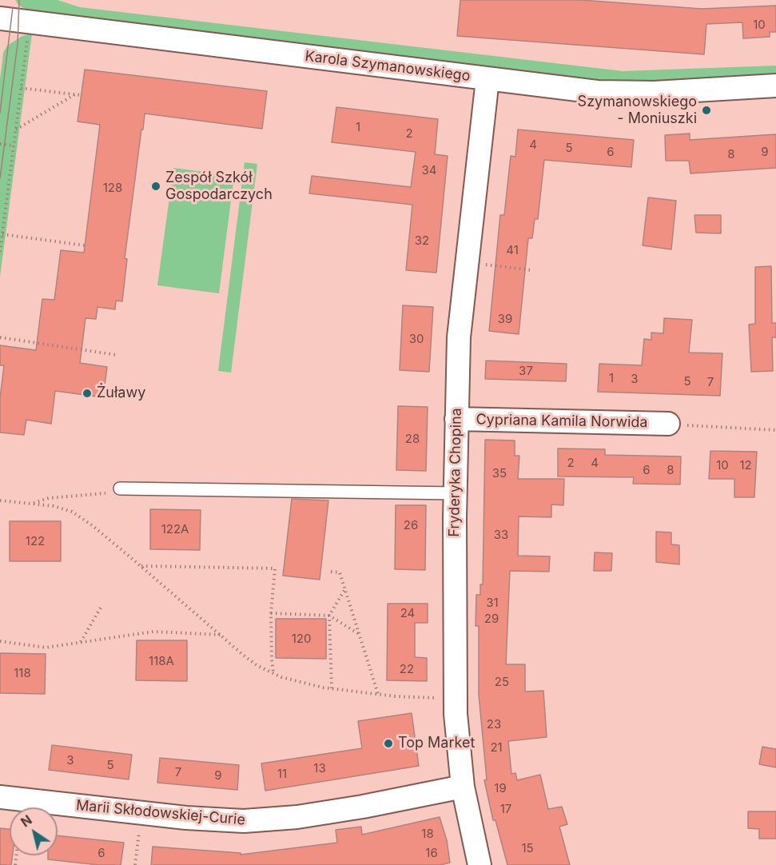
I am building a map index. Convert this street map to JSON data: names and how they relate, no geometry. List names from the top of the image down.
{
  "streets": {
    "street": [
      "Karola Szymanowskiego",
      "Cypriana Kamila Norwida",
      "Fryderyka Chopina",
      "Marii Skłodowskiej-Curie"
    ]
  },
  "crossings": [
    ["Karola Szymanowskiego", "Fryderyka Chopina"],
    ["Cypriana Kamila Norwida", "Fryderyka Chopina"],
    ["Fryderyka Chopina", "Marii Skłodowskiej-Curie"]
  ],
  "places": [
    "Szymanowskiego - Moniuszki",
    "Zespół Szkół Gospodarczych",
    "Żuławy",
    "Top Market"
  ],
  "house_numbers": [
    "10",
    "1",
    "2",
    "4",
    "5",
    "6",
    "9",
    "8",
    "34",
    "128",
    "32",
    "41",
    "39",
    "30",
    "37",
    "1",
    "3",
    "5",
    "7",
    "28",
    "2",
    "4",
    "10",
    "12",
    "6",
    "8",
    "35",
    "26",
    "122A",
    "33",
    "122",
    "31",
    "24",
    "29",
    "120",
    "118A",
    "22",
    "118",
    "25",
    "23",
    "21",
    "3",
    "5",
    "13",
    "7",
    "11",
    "9",
    "19",
    "17",
    "18",
    "15",
    "6",
    "16"
  ],
  "north": "top left"
}
